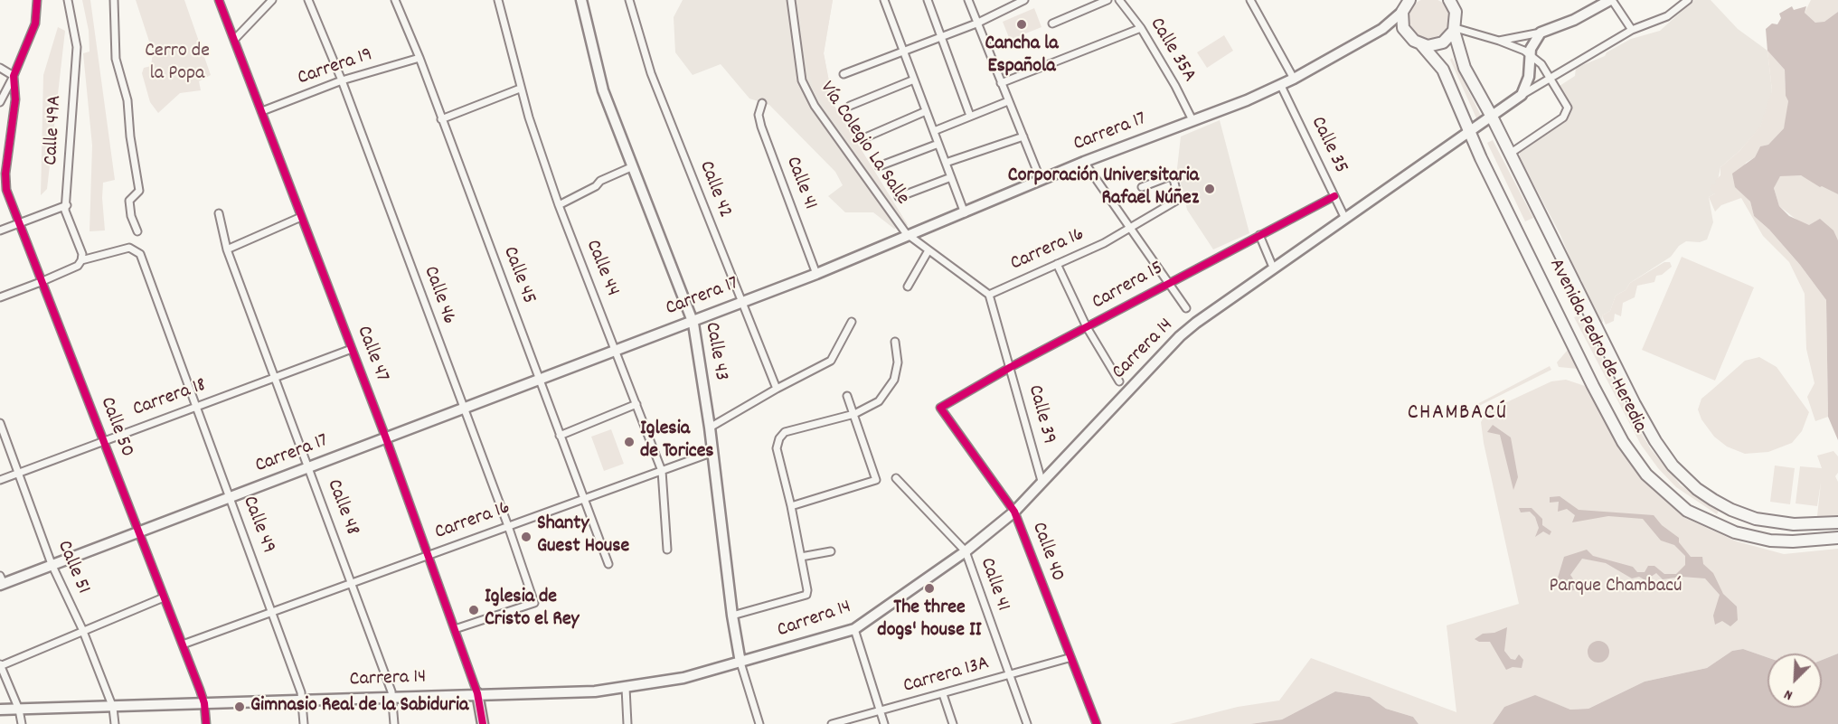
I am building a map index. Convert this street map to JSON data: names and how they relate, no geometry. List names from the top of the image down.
{
  "streets": {
    "highway": ["Avenida Pedro de Heredia"],
    "main road": [
      "Carrera 17",
      "Carrera 14",
      "Calle 43",
      "Calle 47"
    ],
    "street": [
      "Calle 35A",
      "Carrera 19",
      "Calle 49A",
      "Vía Colegio La Salle",
      "Calle 35",
      "Calle 41",
      "Calle 42",
      "Carrera 16",
      "Calle 44",
      "Calle 45",
      "Carrera 15",
      "Calle 46",
      "Carrera 18",
      "Calle 39",
      "Calle 50",
      "Calle 48",
      "Calle 49",
      "Calle 40",
      "Calle 51",
      "Carrera 13A"
    ]
  },
  "crossings": [
    ["Calle 35A", "Carrera 17"],
    ["Carrera 19", "Calle 45"],
    ["Carrera 19", "Calle 46"],
    ["Carrera 19", "Calle 47"],
    ["Calle 49A", "Calle 49"],
    ["Carrera 17", "Vía Colegio La Salle"],
    ["Carrera 17", "Calle 35"],
    ["Carrera 17", "Calle 41"],
    ["Carrera 17", "Calle 42"],
    ["Carrera 17", "Calle 44"],
    ["Carrera 17", "Calle 45"],
    ["Carrera 17", "Calle 46"],
    ["Carrera 17", "Avenida Pedro de Heredia"],
    ["Carrera 17", "Calle 43"],
    ["Carrera 17", "Calle 47"],
    ["Carrera 17", "Calle 50"],
    ["Carrera 17", "Calle 48"],
    ["Carrera 17", "Calle 49"],
    ["Carrera 17", "Calle 51"],
    ["Calle 35", "Carrera 15"],
    ["Calle 35", "Carrera 14"],
    ["Calle 41", "Carrera 14"],
    ["Calle 41", "Carrera 13A"],
    ["Carrera 16", "Calle 44"],
    ["Carrera 16", "Calle 45"],
    ["Carrera 16", "Calle 46"],
    ["Carrera 16", "Calle 43"],
    ["Carrera 16", "Calle 47"],
    ["Carrera 16", "Calle 39"],
    ["Carrera 16", "Calle 50"],
    ["Carrera 16", "Calle 48"],
    ["Carrera 16", "Calle 49"],
    ["Carrera 15", "Calle 39"],
    ["Carrera 15", "Calle 40"],
    ["Calle 46", "Calle 47"],
    ["Avenida Pedro de Heredia", "Carrera 14"],
    ["Carrera 14", "Calle 43"],
    ["Carrera 14", "Calle 47"],
    ["Carrera 14", "Calle 39"],
    ["Carrera 14", "Calle 50"],
    ["Carrera 14", "Calle 48"],
    ["Carrera 14", "Calle 49"],
    ["Carrera 14", "Calle 40"],
    ["Carrera 14", "Calle 51"],
    ["Calle 47", "Carrera 18"],
    ["Carrera 18", "Calle 50"],
    ["Carrera 18", "Calle 48"],
    ["Carrera 18", "Calle 49"],
    ["Carrera 18", "Calle 51"],
    ["Calle 40", "Carrera 13A"]
  ],
  "districts": ["CHAMBACÚ"],
  "parks": ["Cerro de la Popa", "Parque Chambacú"],
  "places": [
    "Cancha la Española",
    "Corporación Universitaria Rafael Núñez",
    "Iglesia de Torices",
    "Shanty Guest House",
    "The three dogs' house II",
    "Iglesia de Cristo el Rey",
    "Gimnasio Real de la Sabiduria"
  ],
  "north": "bottom left"
}
